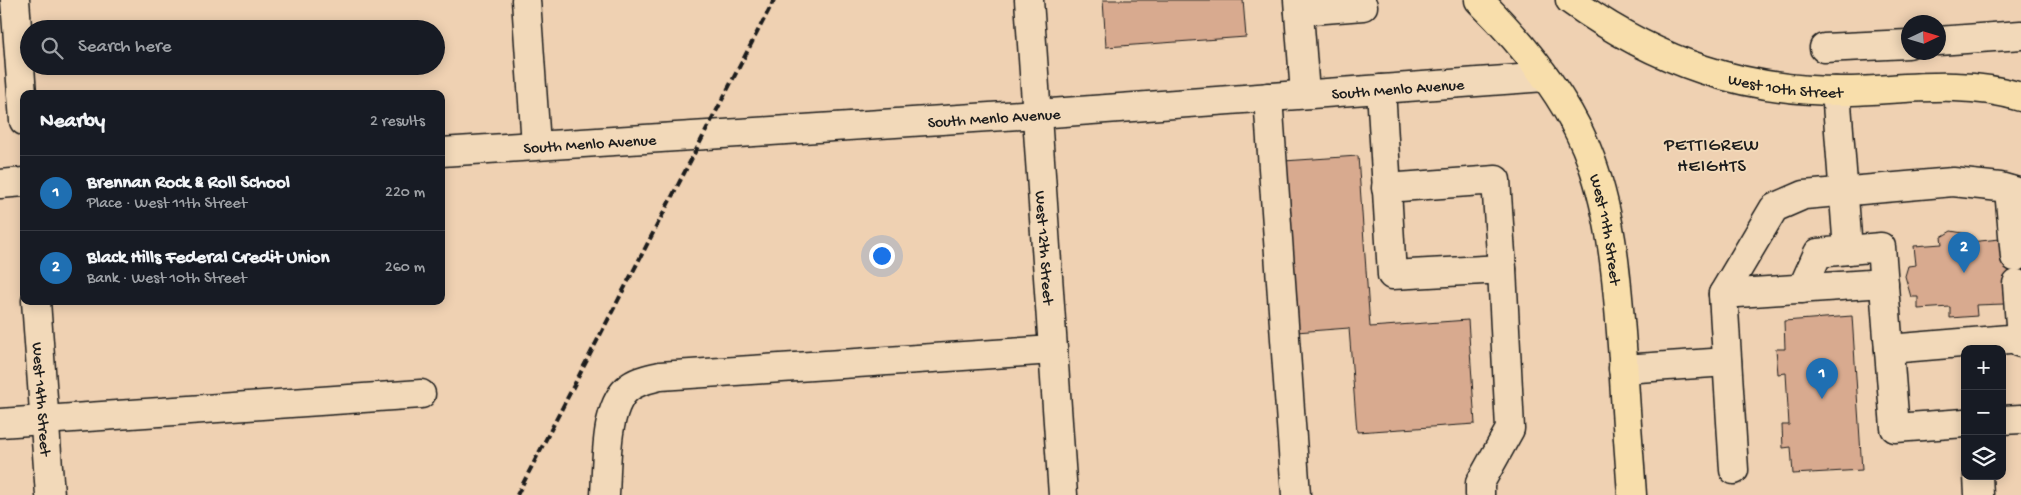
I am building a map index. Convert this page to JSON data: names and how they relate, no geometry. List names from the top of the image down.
{
  "streets": {
    "main road": ["West 10th Street", "West 11th Street"],
    "street": ["South Menlo Avenue", "West 12th Street", "West 14th Street"]
  },
  "crossings": [
    ["South Menlo Avenue", "West 11th Street"],
    ["South Menlo Avenue", "West 12th Street"]
  ],
  "districts": ["PETTIGREW HEIGHTS"],
  "north": "right",
  "page": {
    "search": "Search here",
    "heading": ["Nearby", "2 results"],
    "list": [
      {
        "mark": "1",
        "name": "Brennan Rock & Roll School",
        "note": "Place · West 11th Street",
        "value": "220 m"
      },
      {
        "mark": "2",
        "name": "Black Hills Federal Credit Union",
        "note": "Bank · West 10th Street",
        "value": "260 m"
      }
    ],
    "pins": ["2", "1"],
    "map_buttons": ["+", "−"]
  }
}
